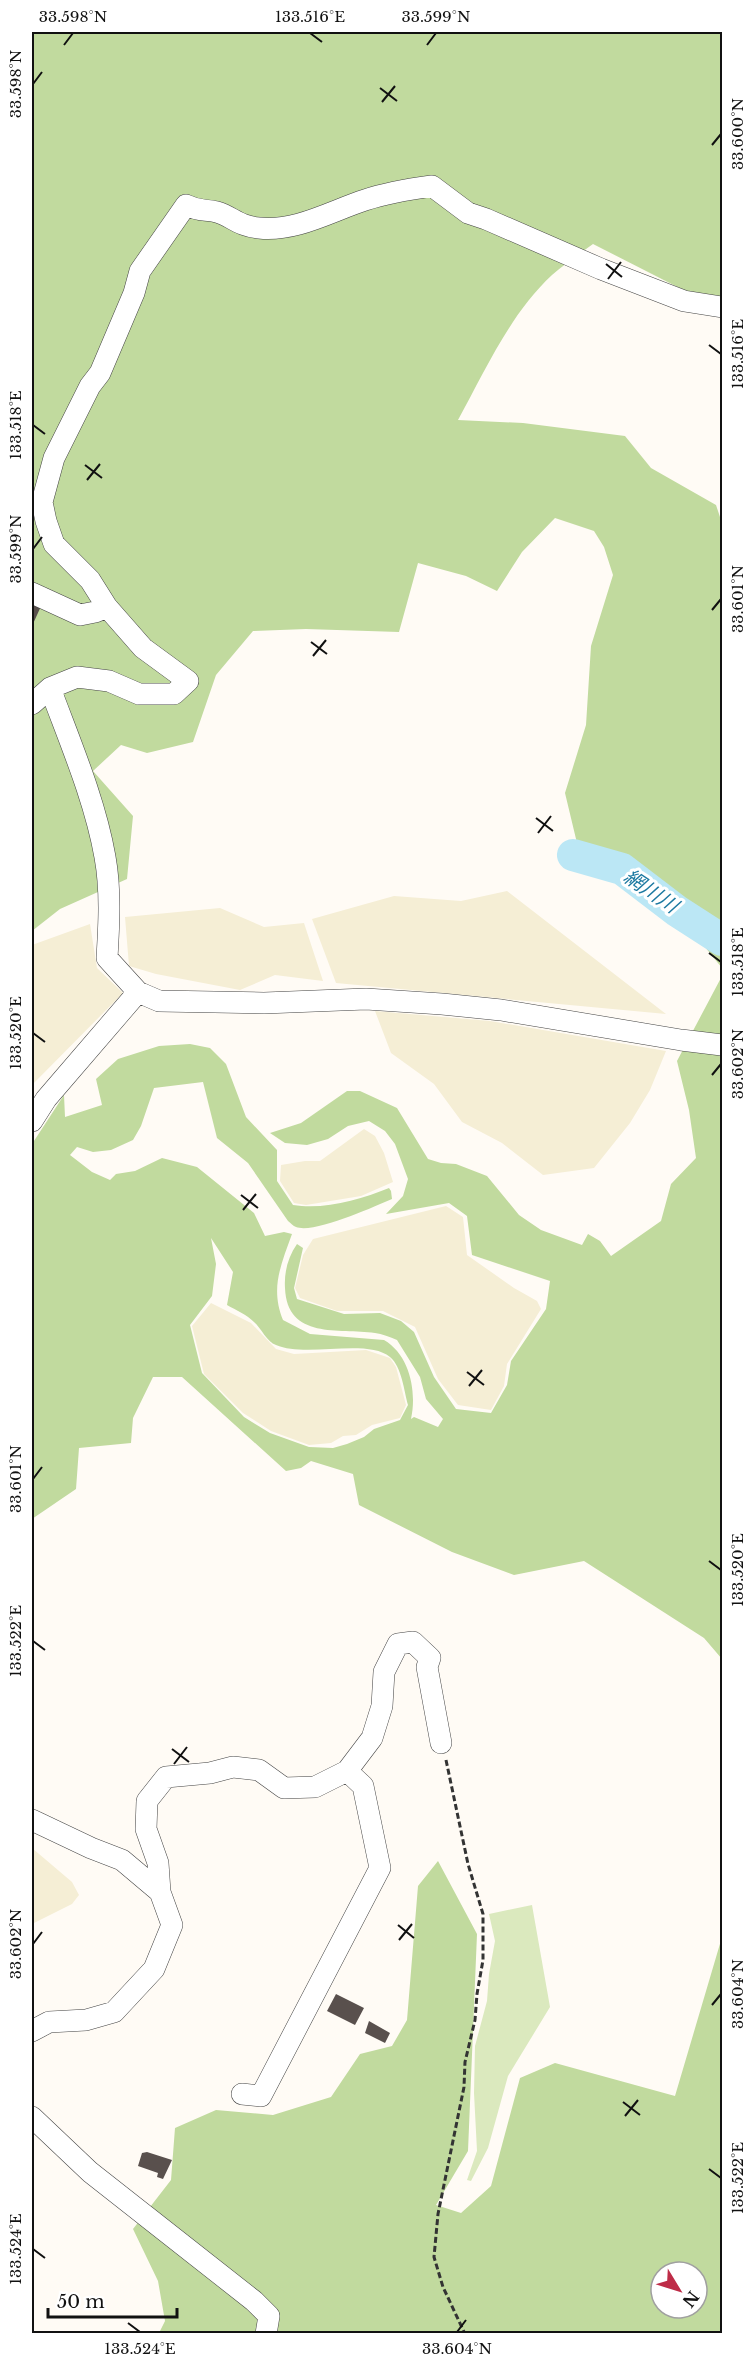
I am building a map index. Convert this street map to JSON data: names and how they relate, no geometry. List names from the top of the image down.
{
  "water": ["網川川"],
  "scale_bar": "50 m",
  "north": "bottom right",
  "coordinates": [
    "33.598°N",
    "133.516°E",
    "33.599°N",
    "33.600°N",
    "133.518°E",
    "33.601°N",
    "133.520°E",
    "33.602°N",
    "133.522°E",
    "33.604°N",
    "133.524°E"
  ]
}
